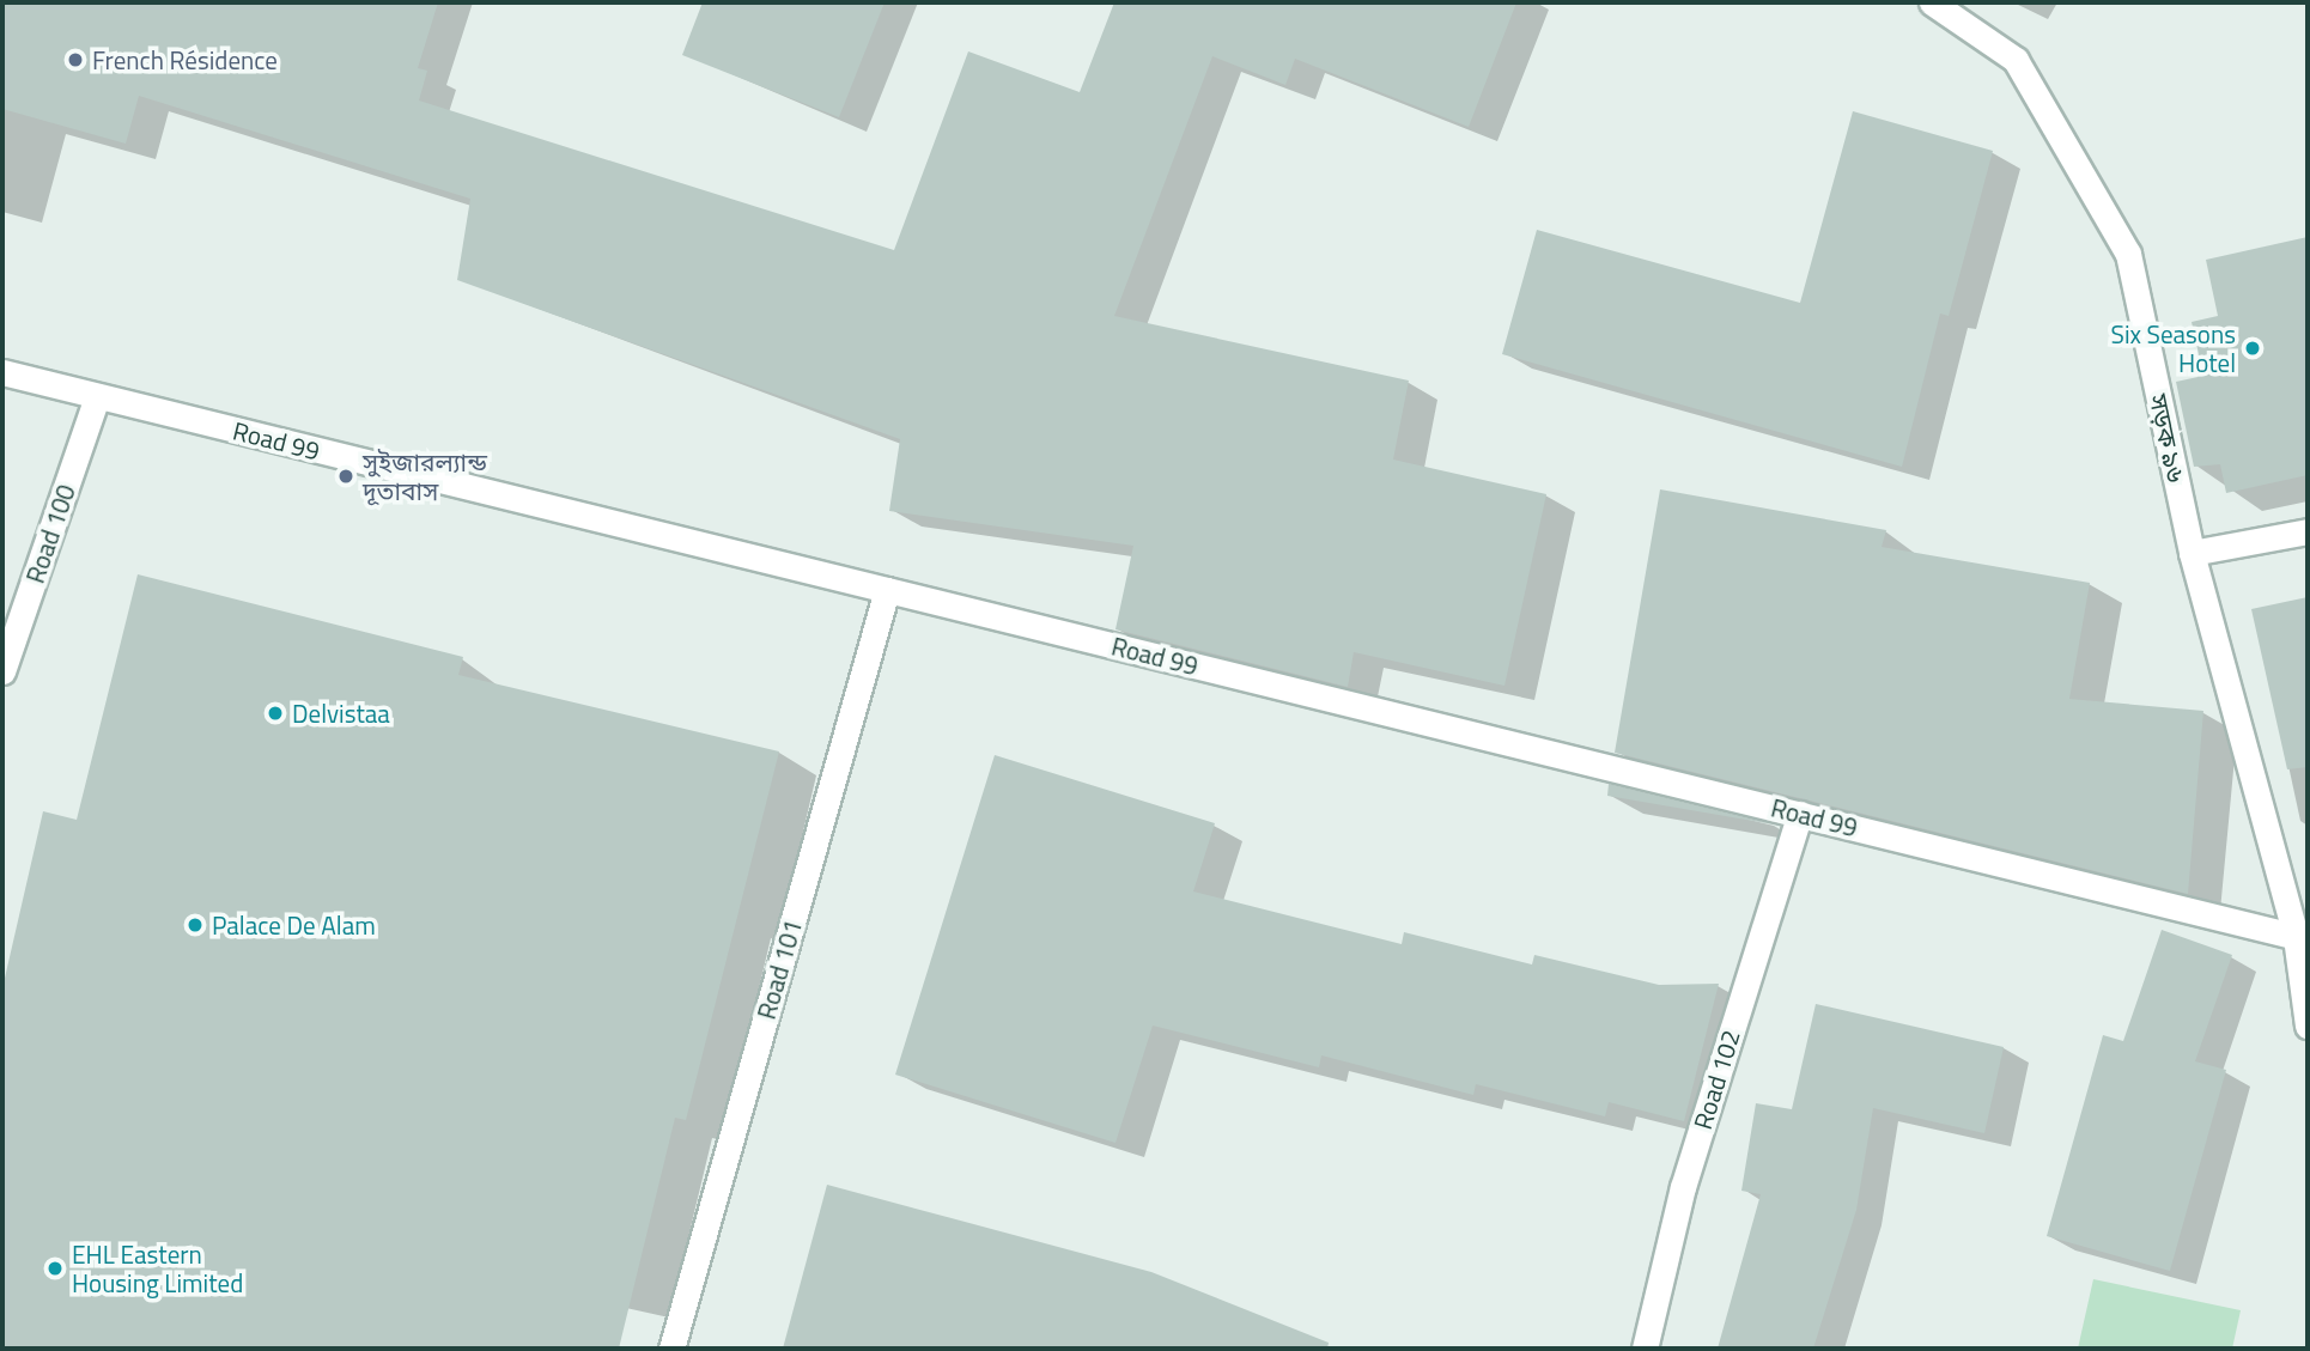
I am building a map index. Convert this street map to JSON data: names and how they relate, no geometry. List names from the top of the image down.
{
  "streets": {
    "street": [
      "সড়ক ৯৬",
      "Road 99",
      "Road 100",
      "Road 101",
      "Road 102"
    ]
  },
  "crossings": [
    ["সড়ক ৯৬", "Road 99"],
    ["Road 99", "Road 100"],
    ["Road 99", "Road 101"],
    ["Road 99", "Road 102"]
  ],
  "places": [
    "French Résidence",
    "Six Seasons Hotel",
    "সুইজারল্যান্ড দূতাবাস",
    "Delvistaa",
    "Palace De Alam",
    "EHL Eastern Housing Limited"
  ]
}
